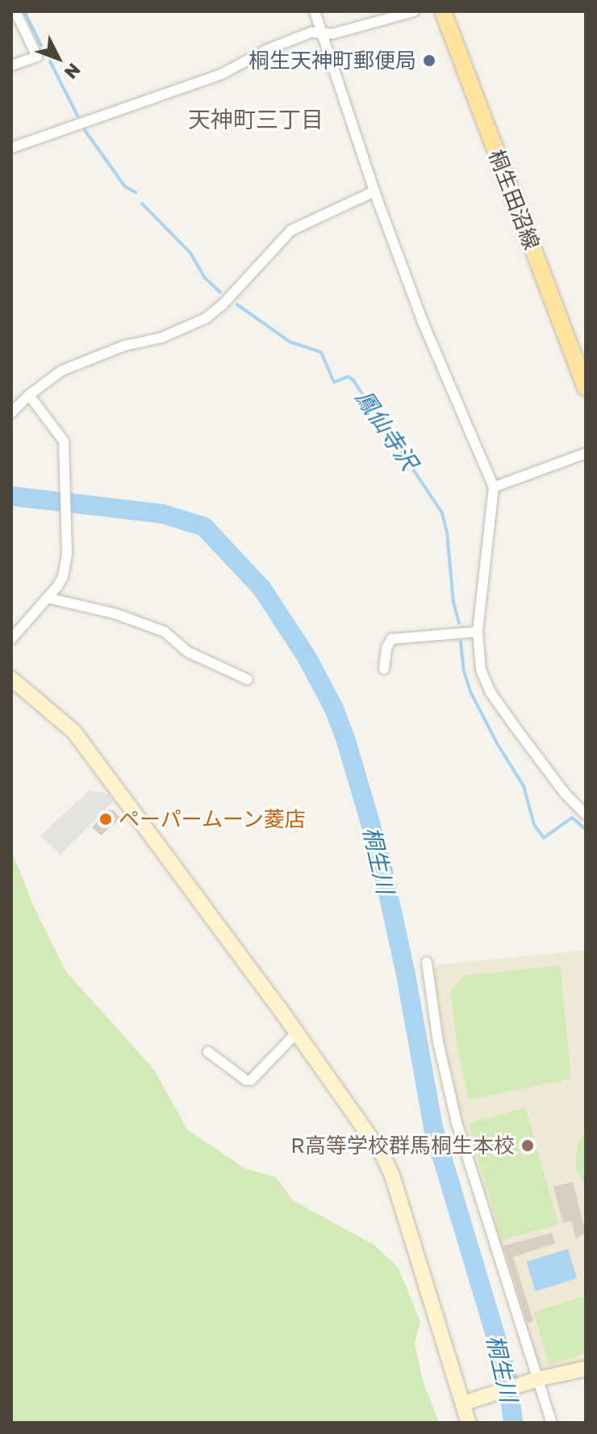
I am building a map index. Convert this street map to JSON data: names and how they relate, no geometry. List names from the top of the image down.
{
  "streets": {
    "main road": ["桐生田沼線"]
  },
  "districts": ["天神町三丁目"],
  "water": ["鳳仙寺沢", "桐生川"],
  "places": ["桐生天神町郵便局", "ペーパームーン菱店", "R高等学校群馬桐生本校"],
  "north": "bottom right"
}
